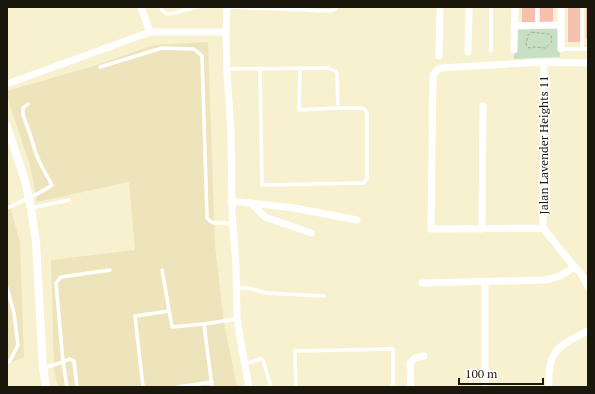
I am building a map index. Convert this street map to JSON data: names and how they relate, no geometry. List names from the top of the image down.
{
  "streets": {
    "street": ["Jalan Lavender Heights 11"]
  },
  "scale_bar": "100 m"
}
